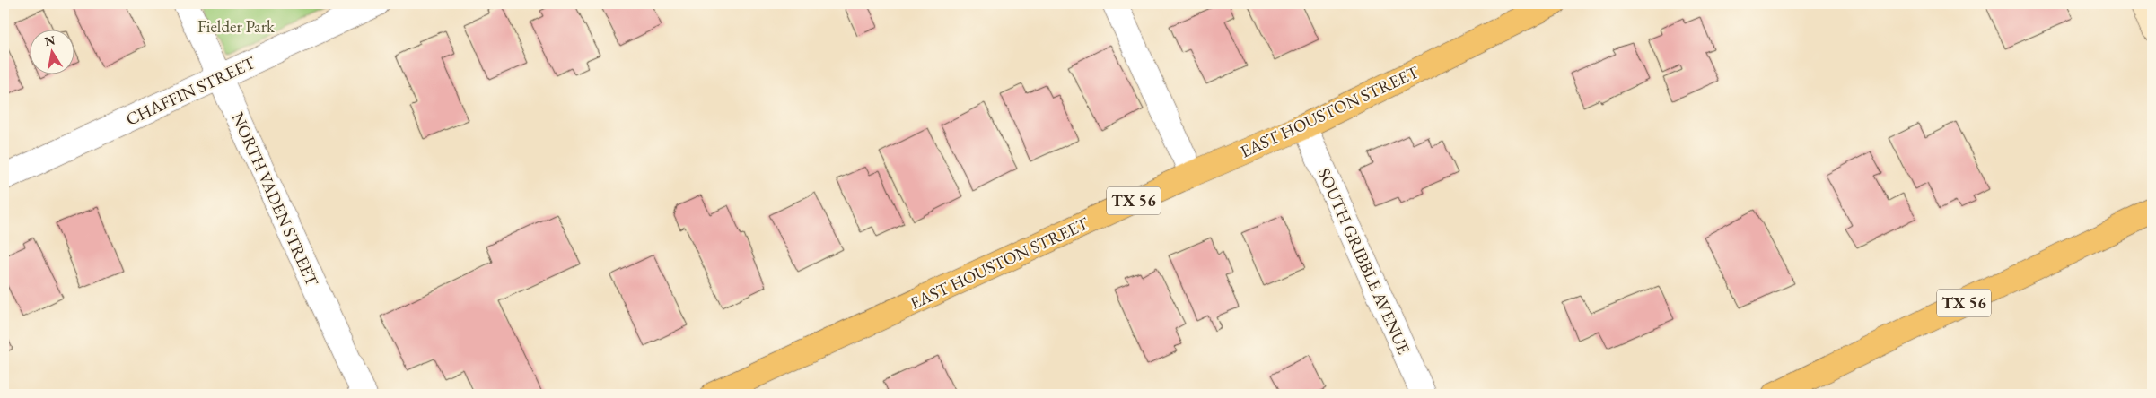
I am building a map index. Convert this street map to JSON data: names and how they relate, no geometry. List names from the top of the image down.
{
  "streets": {
    "main road": ["EAST HOUSTON STREET", "TX 56"],
    "street": ["CHAFFIN STREET", "NORTH VADEN STREET", "SOUTH GRIBBLE AVENUE"]
  },
  "crossings": [
    ["CHAFFIN STREET", "NORTH VADEN STREET"],
    ["EAST HOUSTON STREET", "SOUTH GRIBBLE AVENUE"]
  ],
  "parks": ["Fielder Park"],
  "north": "top"
}
